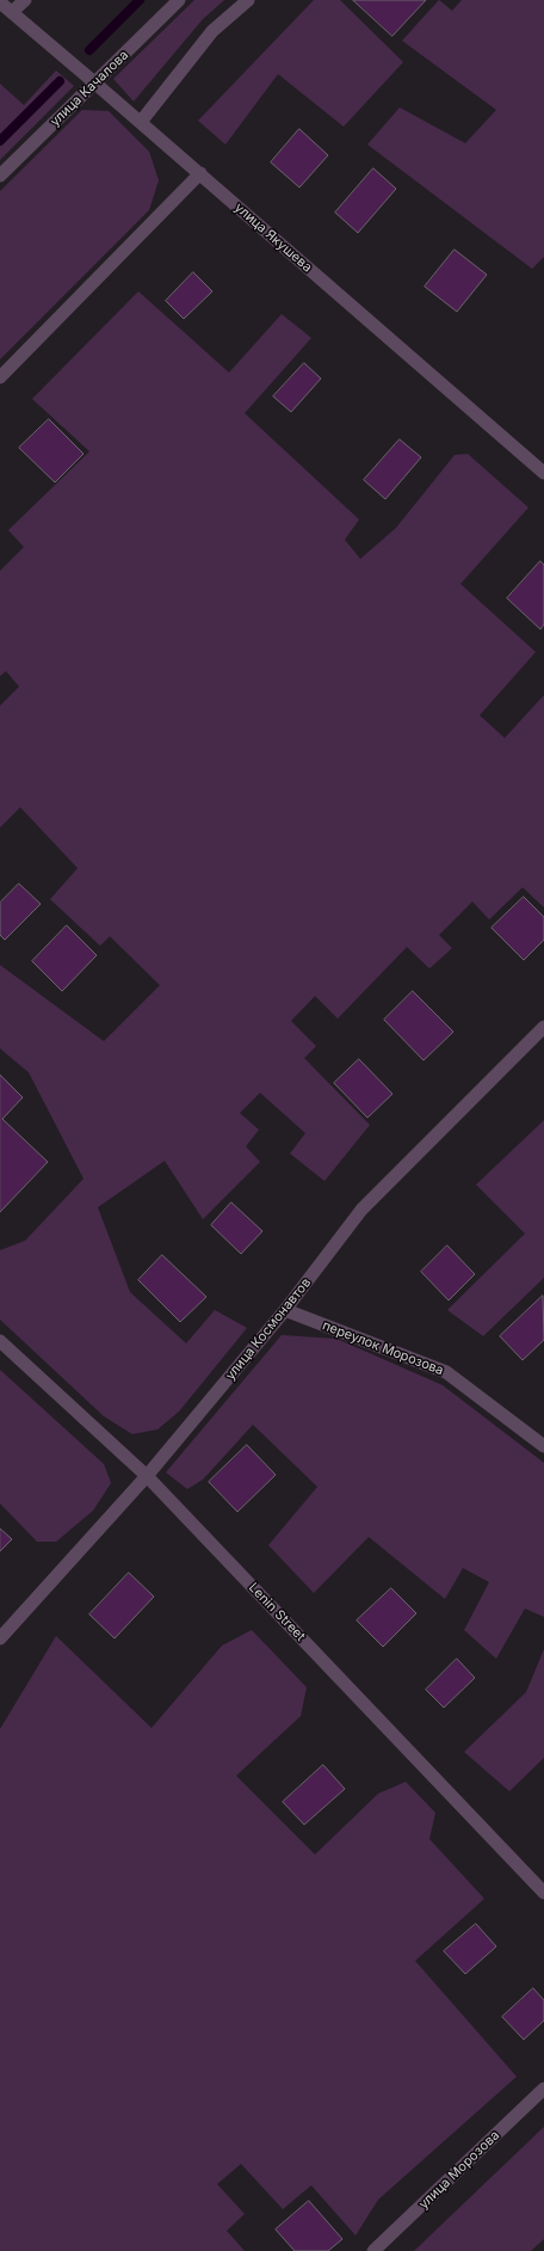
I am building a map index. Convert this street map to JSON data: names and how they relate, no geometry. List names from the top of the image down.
{
  "streets": {
    "street": [
      "улица Качалова",
      "улица Якушева",
      "улица Космонавтов",
      "переулок Морозова",
      "Lenin Street",
      "улица Морозова"
    ]
  },
  "crossings": [
    ["улица Качалова", "улица Якушева"],
    ["улица Космонавтов", "переулок Морозова"],
    ["улица Космонавтов", "Lenin Street"]
  ]
}
